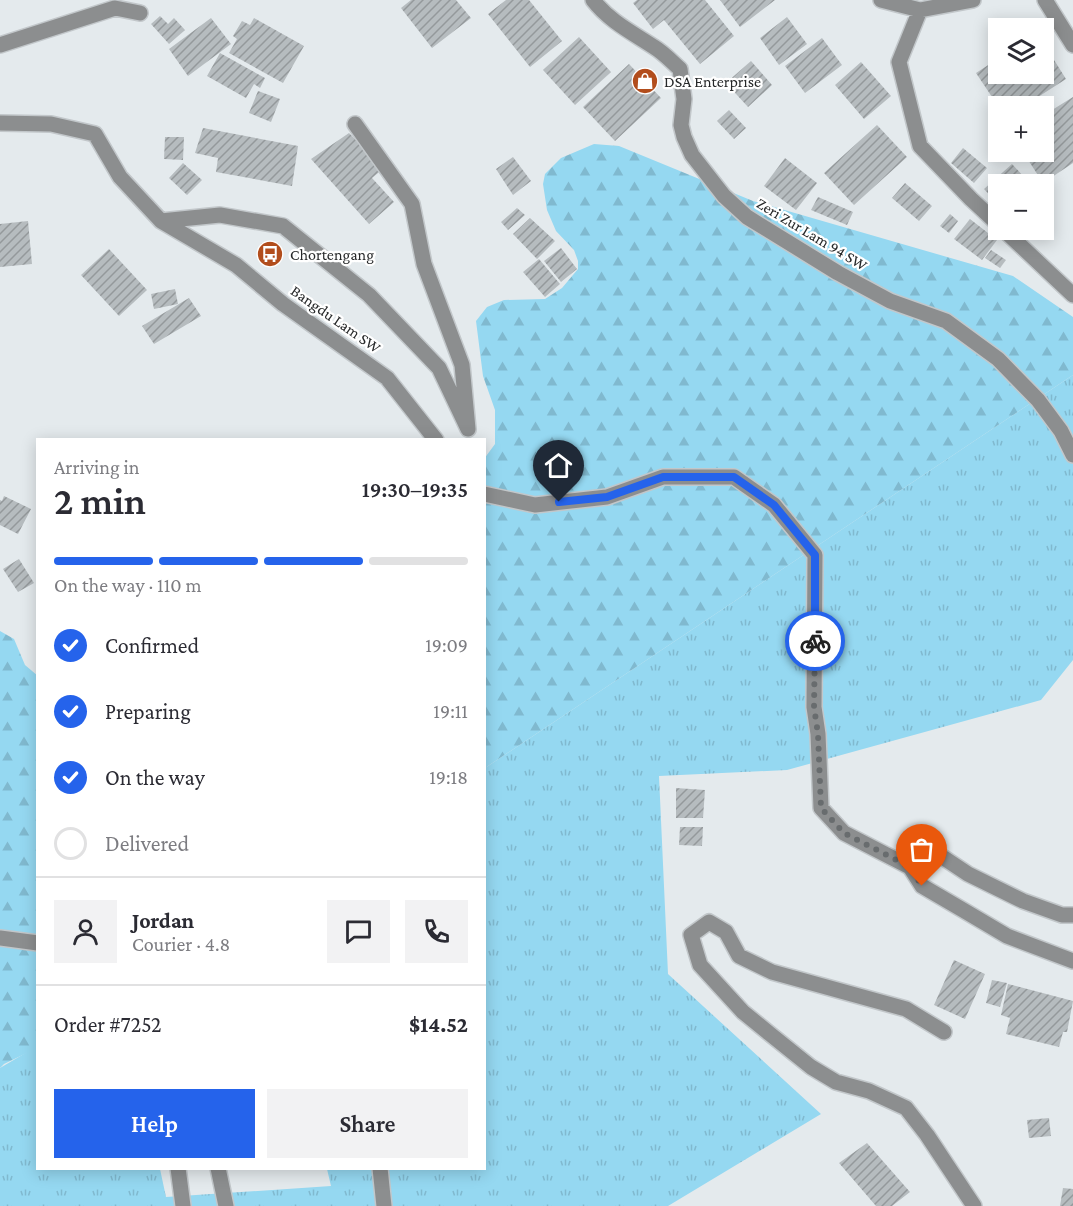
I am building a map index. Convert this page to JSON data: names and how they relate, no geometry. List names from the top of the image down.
{
  "streets": {
    "street": ["Zeri Zur Lam 94 SW", "Bangdu Lam SW"]
  },
  "places": {
    "shop": ["DSA Enterprise"],
    "bus stop": ["Chortengang"]
  },
  "page": {
    "map_buttons": ["+", "−"],
    "heading": ["2 min", "Arriving in", "19:30–19:35"],
    "panel": [
      "Jordan",
      "Courier · 4.8",
      "Order #7252",
      "$14.52"
    ],
    "bar": "On the way · 110 m",
    "list": [
      ["Confirmed", "19:09"],
      ["Preparing", "19:11"],
      ["On the way", "19:18"],
      "Delivered"
    ],
    "buttons": ["Help", "Share"]
  }
}
